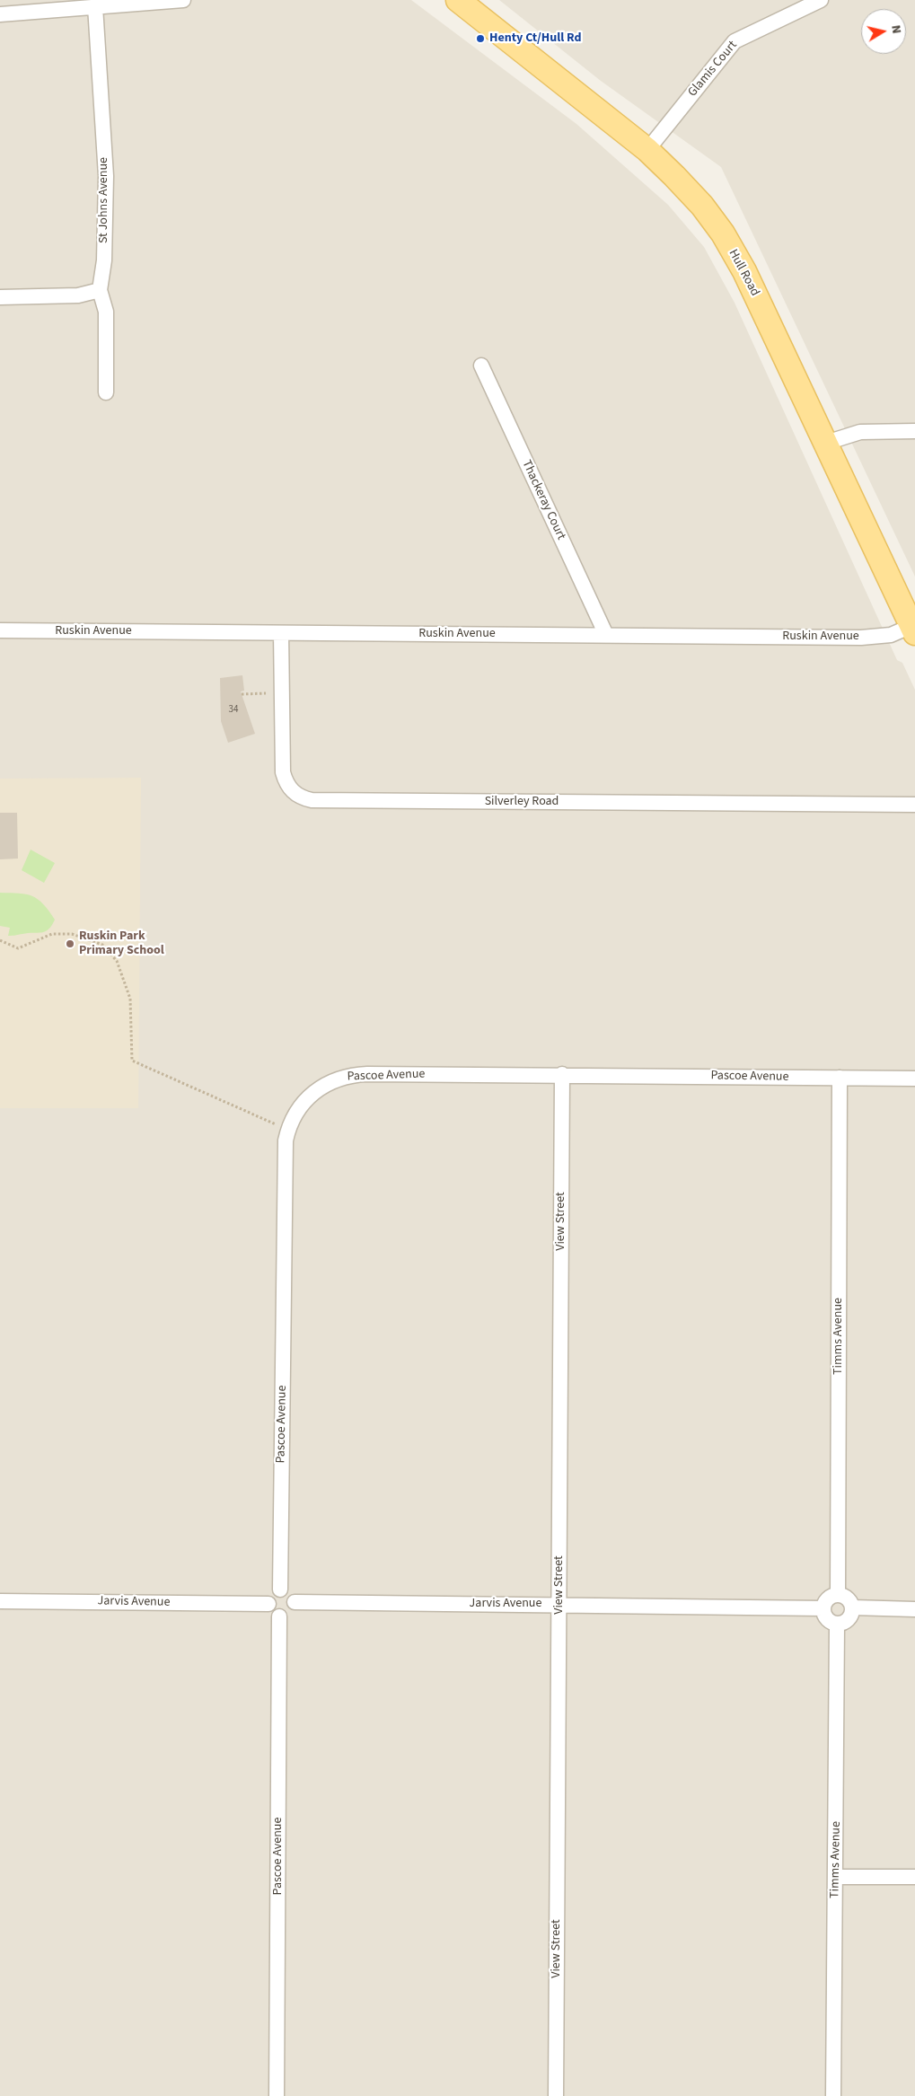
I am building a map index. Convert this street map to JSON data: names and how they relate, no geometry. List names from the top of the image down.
{
  "streets": {
    "main road": ["Hull Road"],
    "street": [
      "Glamis Court",
      "St Johns Avenue",
      "Thackeray Court",
      "Ruskin Avenue",
      "Silverley Road",
      "Pascoe Avenue",
      "View Street",
      "Timms Avenue",
      "Jarvis Avenue"
    ]
  },
  "crossings": [
    ["Glamis Court", "Hull Road"],
    ["Hull Road", "Ruskin Avenue"],
    ["Thackeray Court", "Ruskin Avenue"],
    ["Ruskin Avenue", "Silverley Road"],
    ["Pascoe Avenue", "View Street"],
    ["Pascoe Avenue", "Timms Avenue"],
    ["Pascoe Avenue", "Jarvis Avenue"],
    ["View Street", "Jarvis Avenue"],
    ["Timms Avenue", "Jarvis Avenue"]
  ],
  "places": ["Henty Ct/Hull Rd", "Ruskin Park Primary School"],
  "house_numbers": ["34"],
  "north": "right"
}
